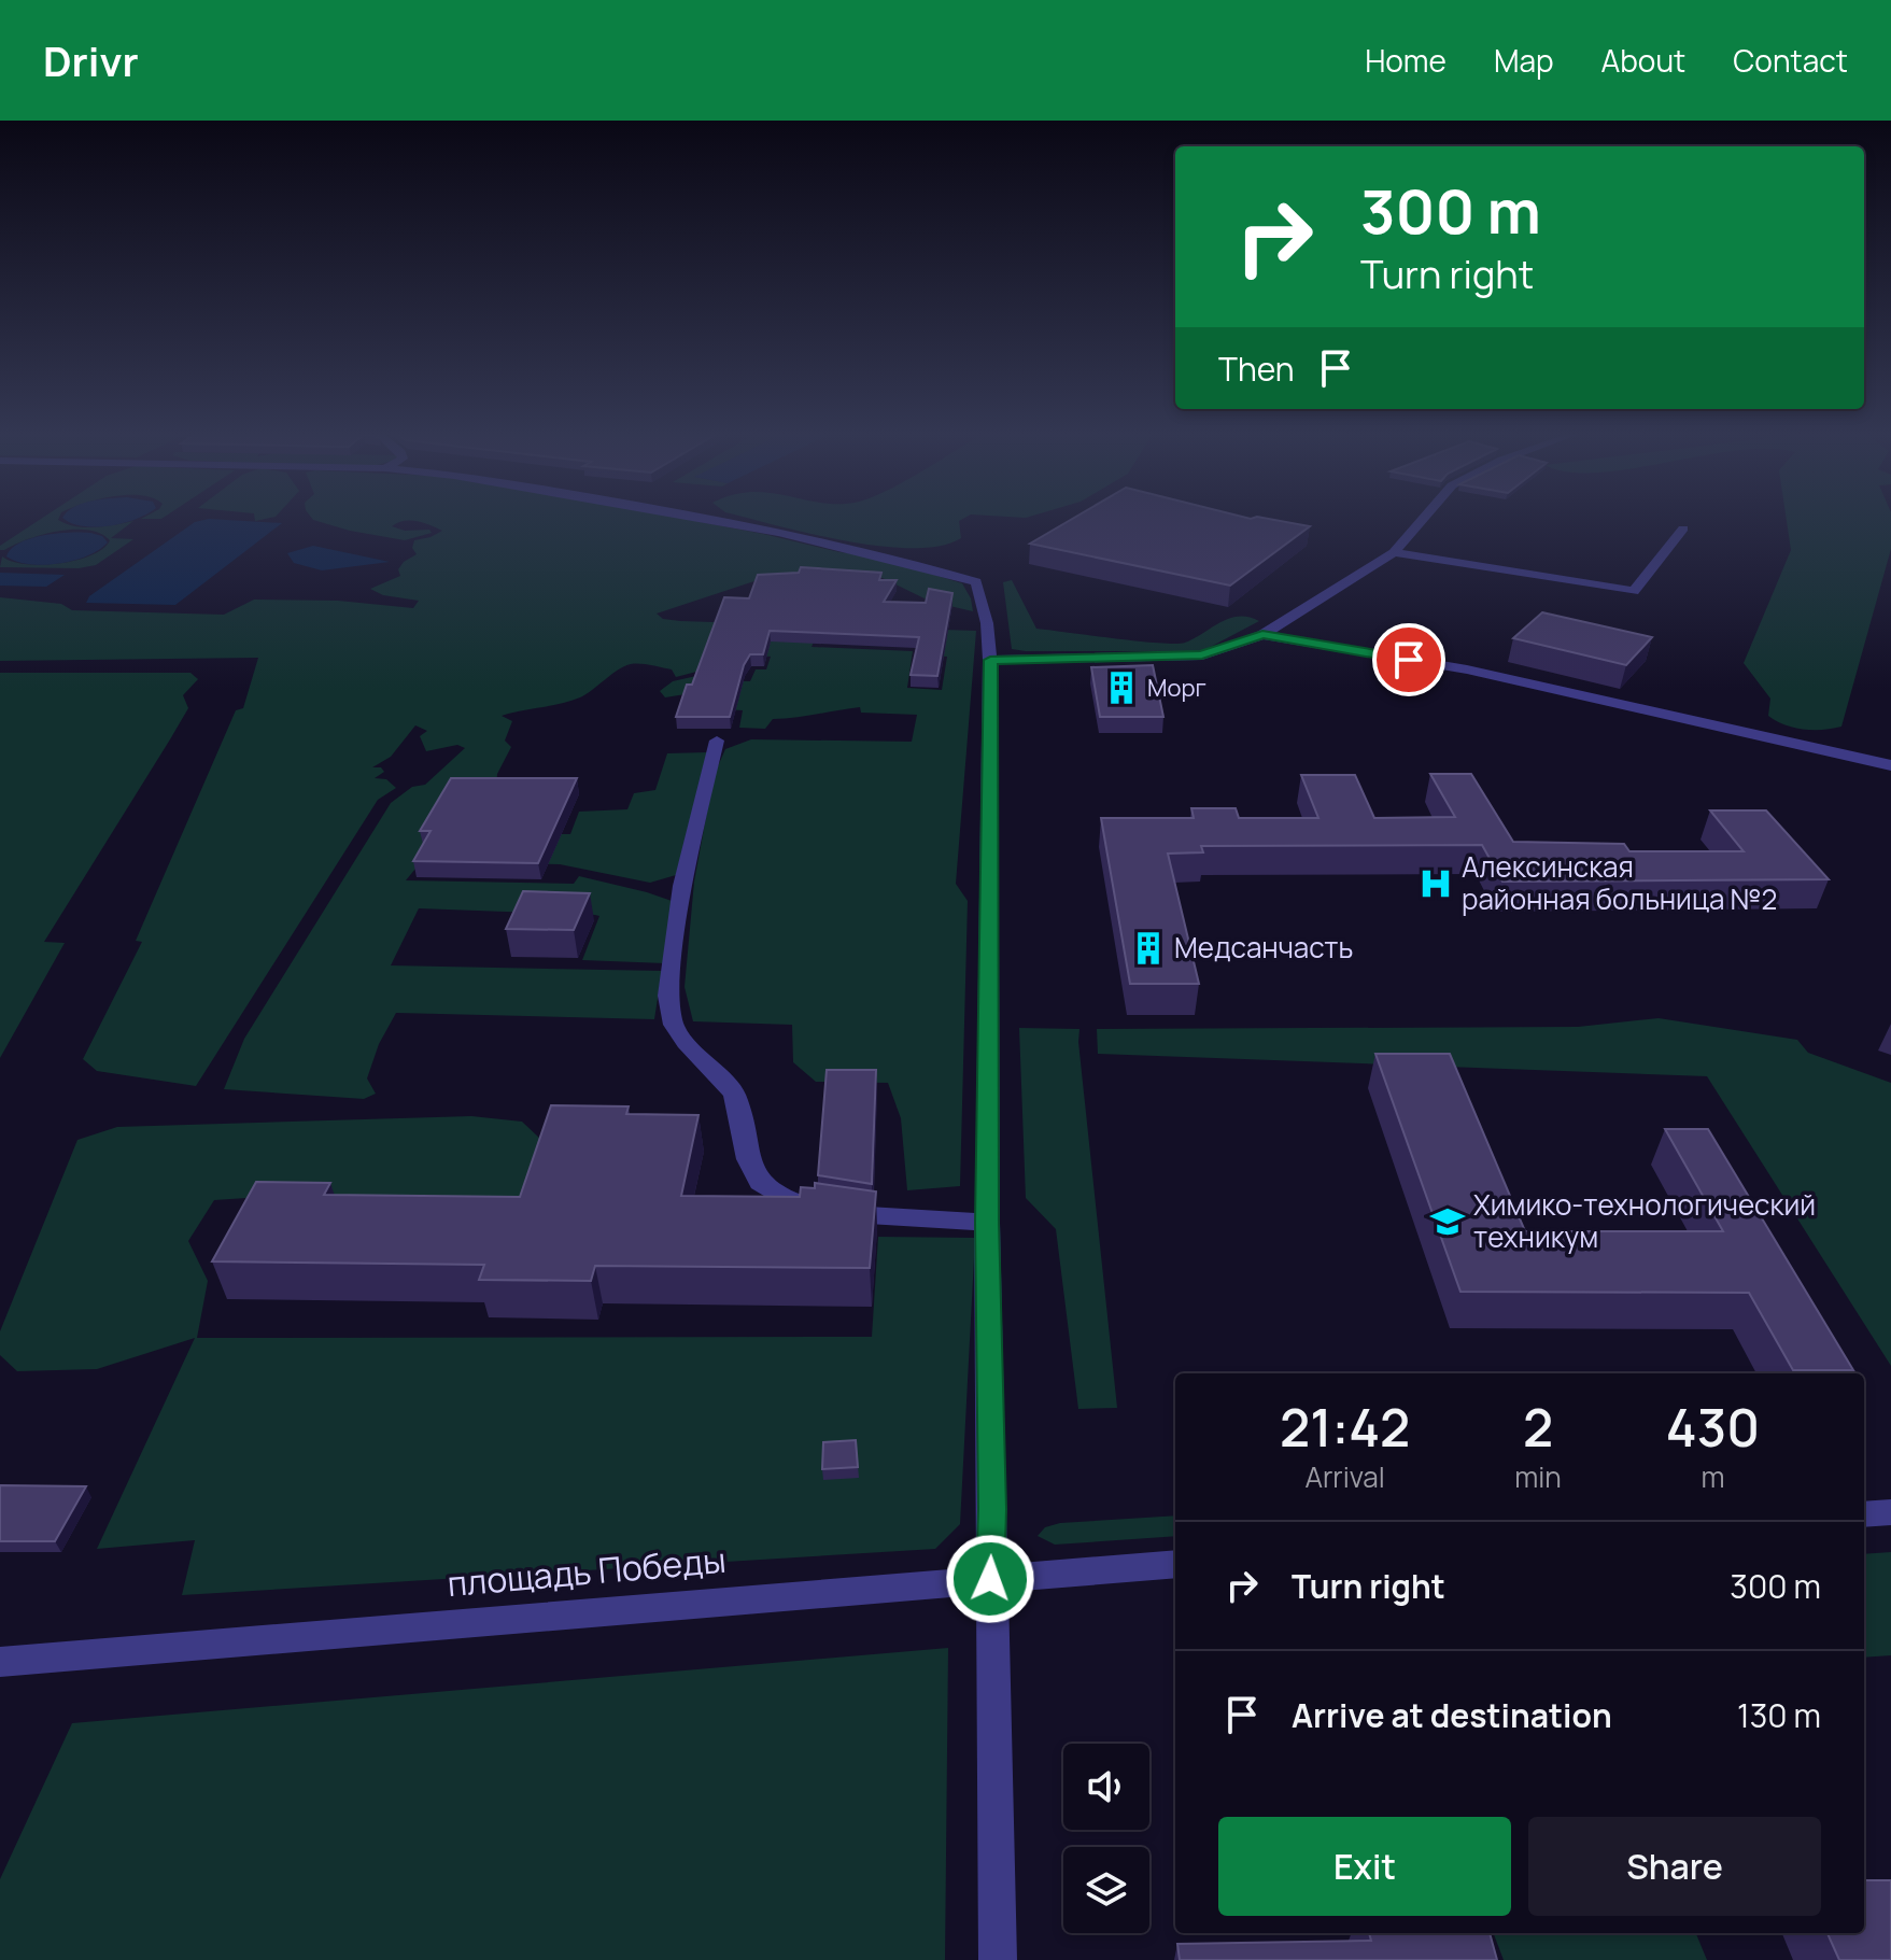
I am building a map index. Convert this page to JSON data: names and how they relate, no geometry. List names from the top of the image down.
{
  "streets": {
    "street": ["площадь Победы"]
  },
  "places": {
    "building": ["Морг", "Медсанчасть"],
    "hospital": ["Алексинская районная больница №2"],
    "school or university": ["Химико-технологический техникум"]
  },
  "page": {
    "header": "Drivr",
    "nav": [
      "Home",
      "Map",
      "About",
      "Contact"
    ],
    "turn": ["300 m", "Turn right"],
    "then": "Then",
    "eta": [
      "21:42",
      "Arrival",
      "2",
      "min",
      "430",
      "m"
    ],
    "list": [
      {
        "name": "Turn right",
        "value": "300 m"
      },
      {
        "name": "Arrive at destination",
        "value": "130 m"
      }
    ],
    "buttons": ["Exit", "Share"]
  }
}
